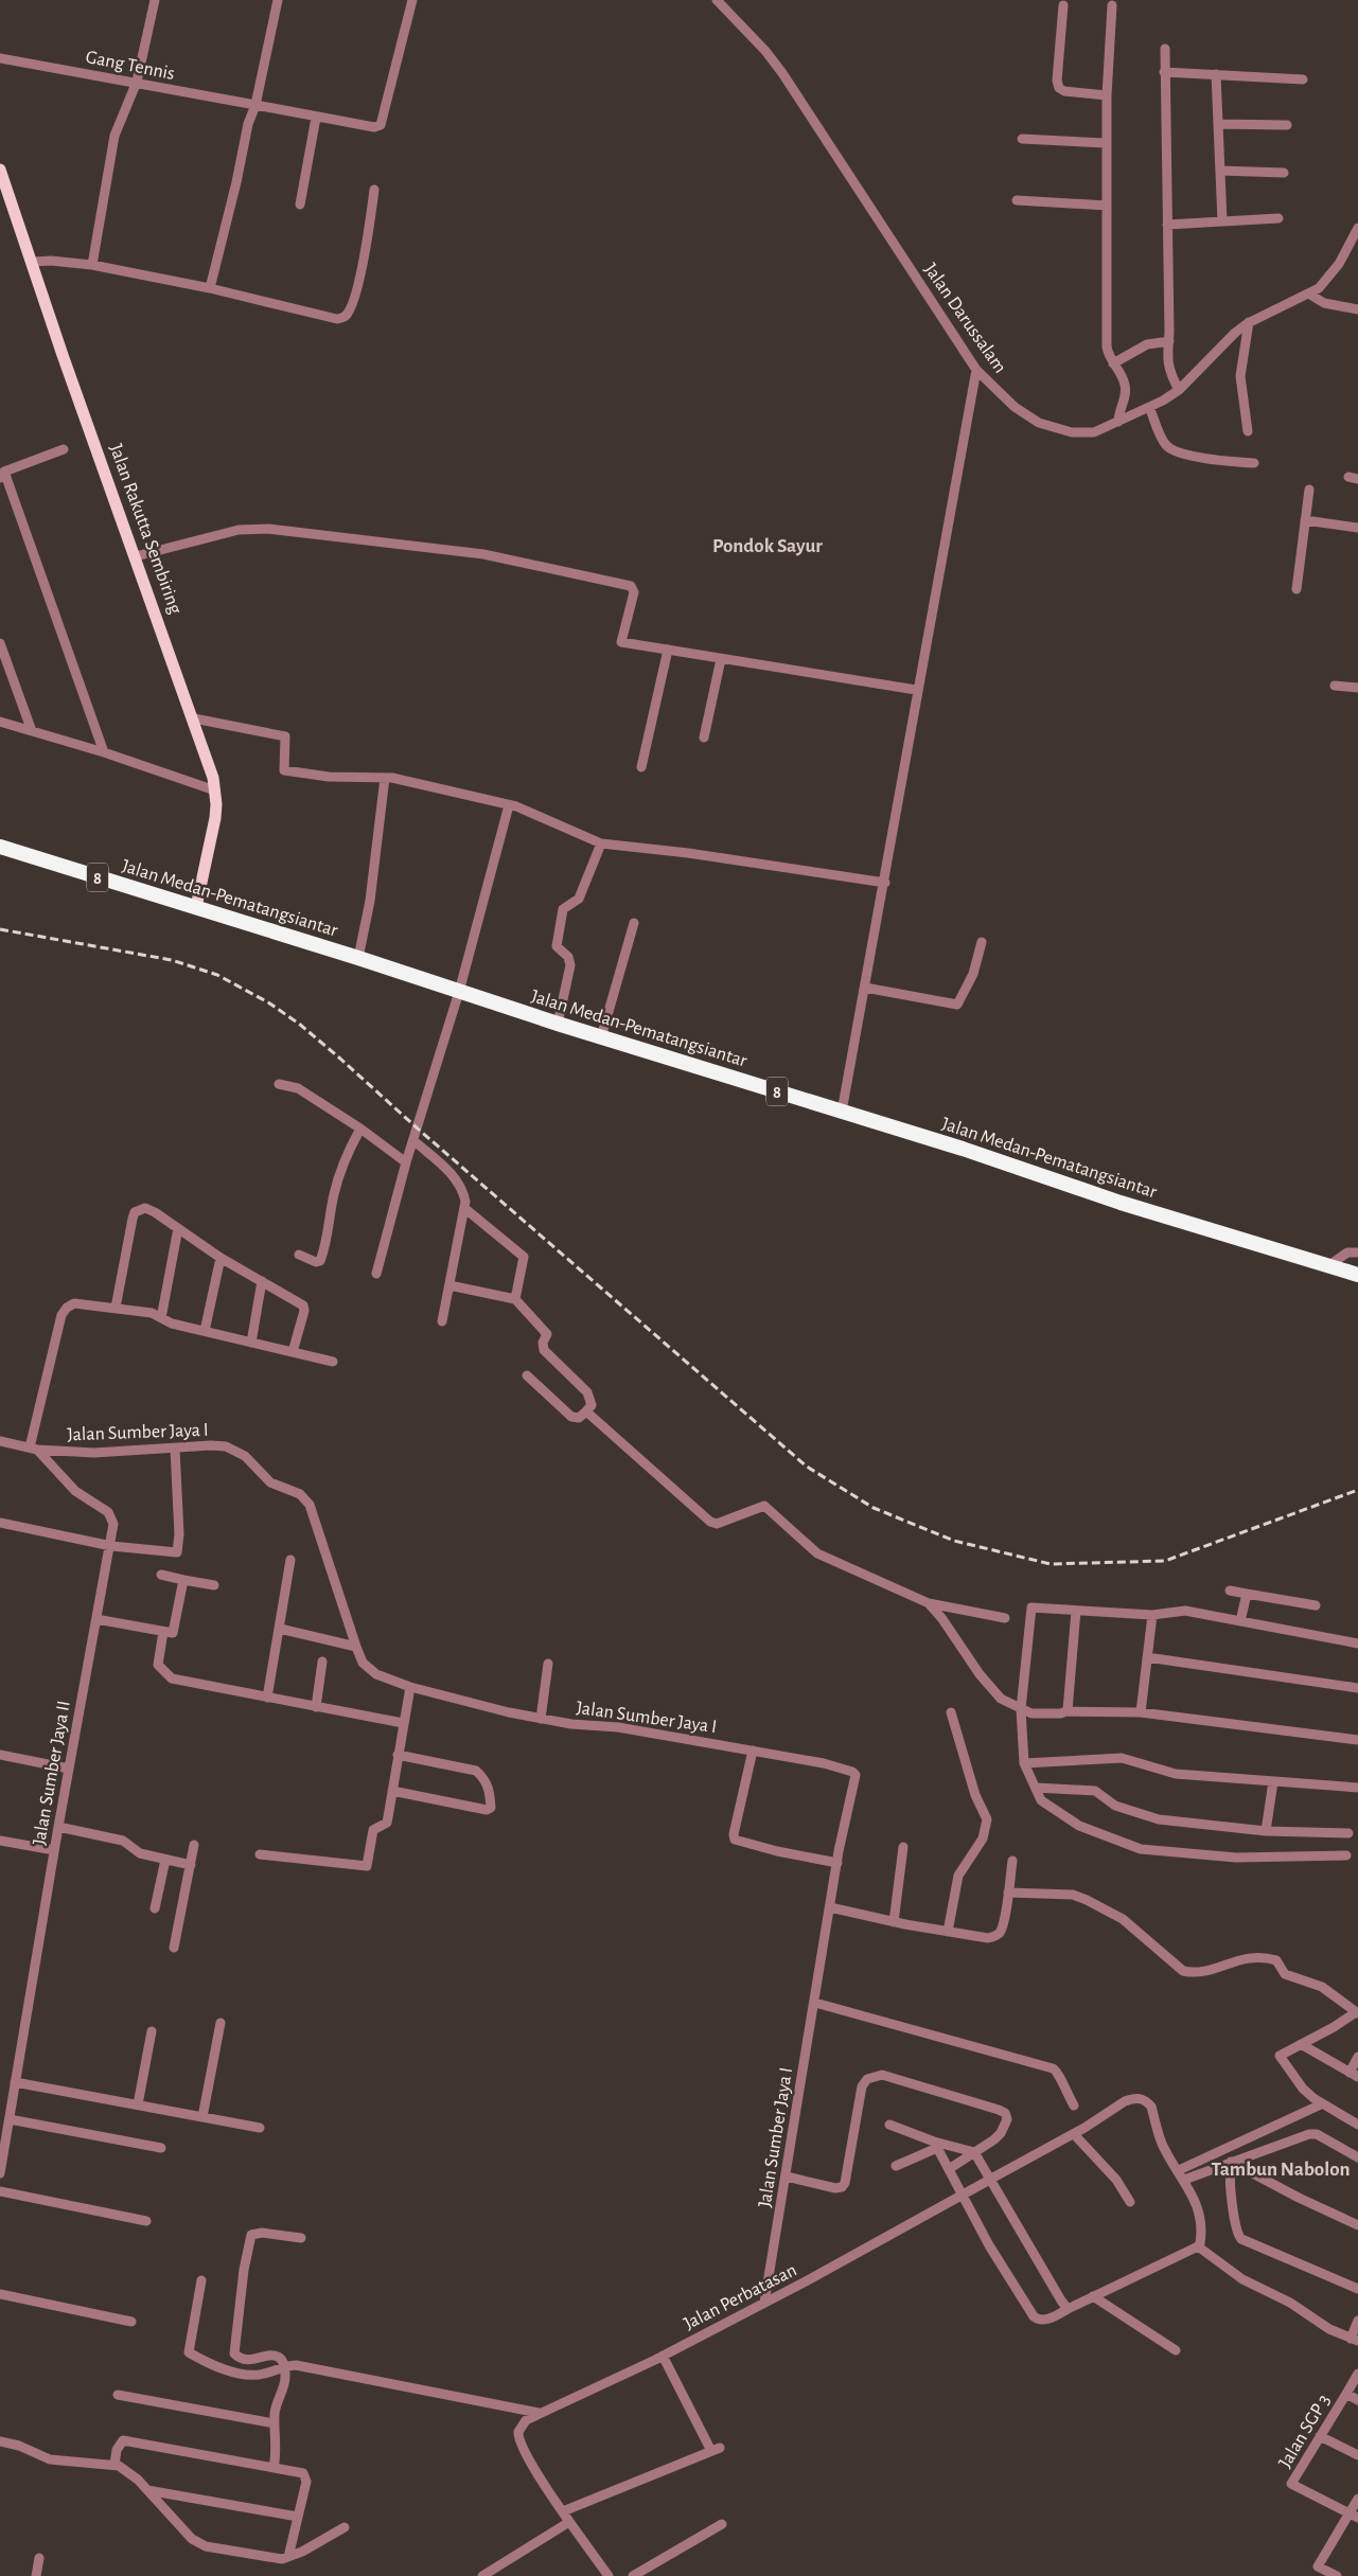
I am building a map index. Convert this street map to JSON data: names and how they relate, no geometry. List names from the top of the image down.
{
  "streets": {
    "highway": ["8", "Jalan Medan-Pematangsiantar"],
    "main road": ["Jalan Rakutta Sembiring"],
    "street": [
      "Gang Tennis",
      "Jalan Darussalam",
      "Jalan Sumber Jaya I",
      "Jalan Sumber Jaya II",
      "Jalan Perbatasan",
      "Jalan SGP 3"
    ]
  },
  "crossings": [
    ["Jalan Rakutta Sembiring", "Jalan Medan-Pematangsiantar"],
    ["Jalan Sumber Jaya I", "Jalan Sumber Jaya II"],
    ["Jalan Sumber Jaya I", "Jalan Perbatasan"]
  ],
  "districts": ["Pondok Sayur", "Tambun Nabolon"]
}
